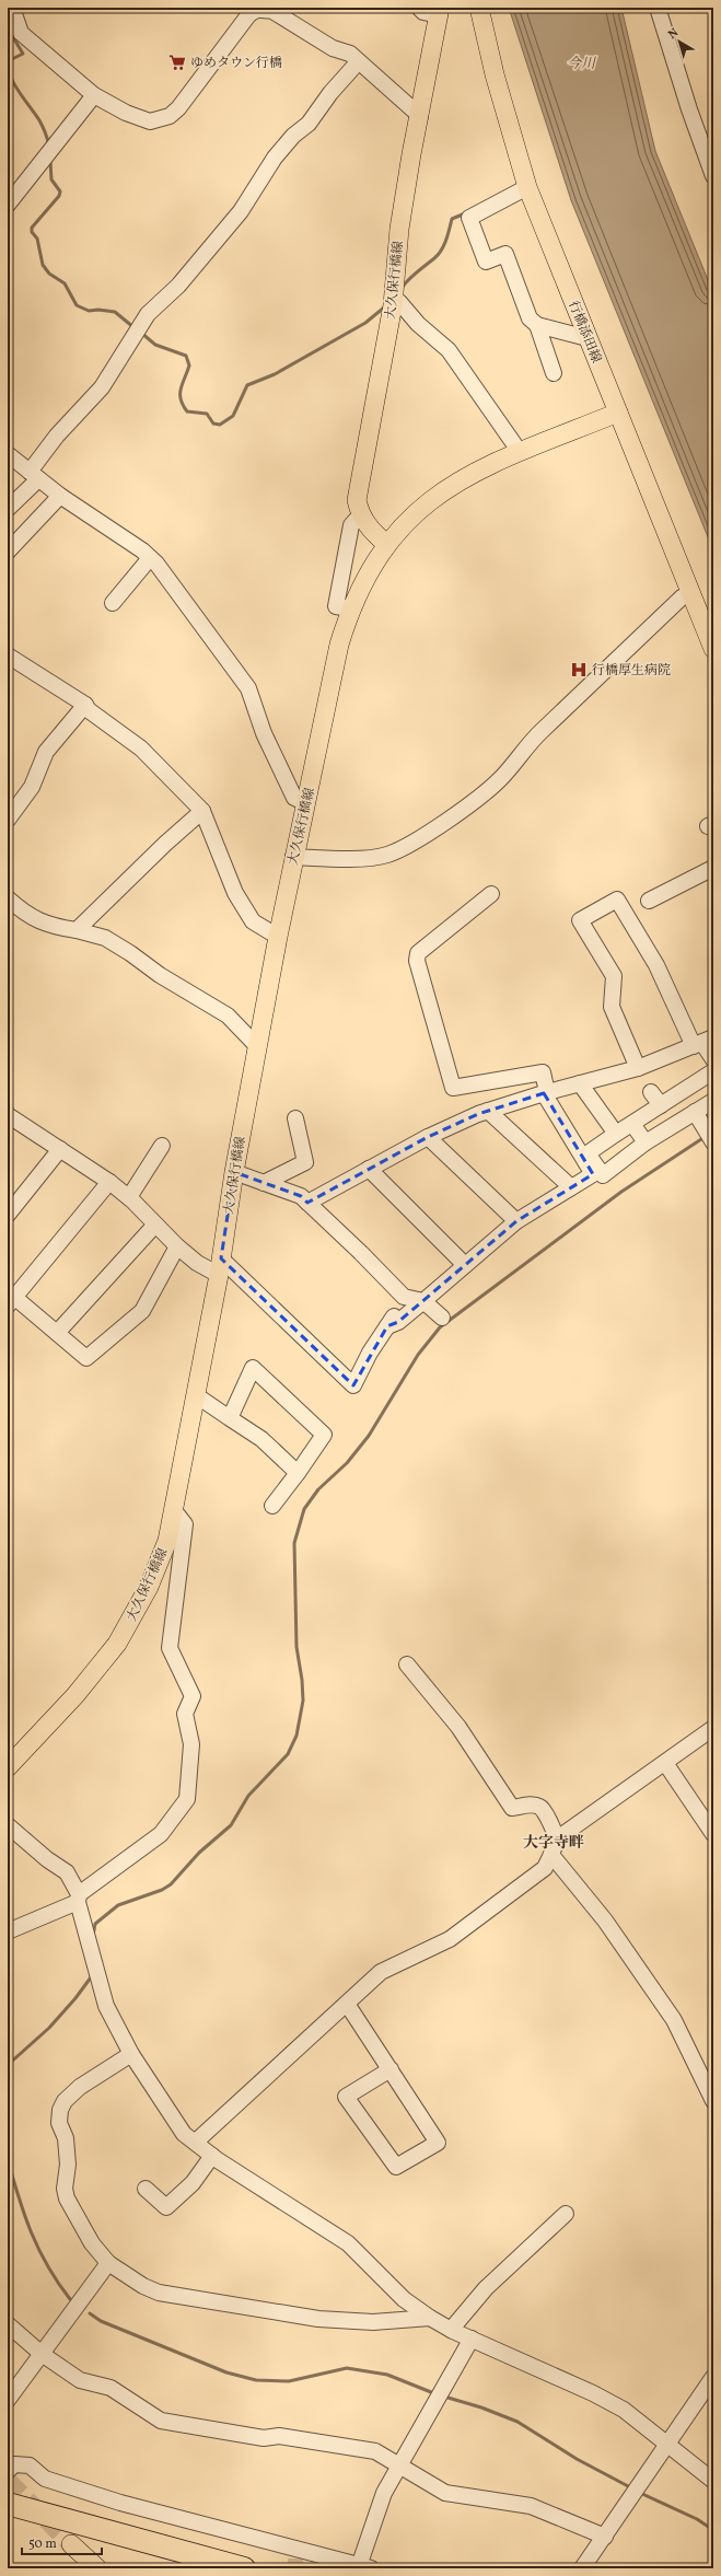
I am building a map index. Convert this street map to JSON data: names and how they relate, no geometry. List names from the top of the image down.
{
  "streets": {
    "main road": ["大久保行橋線", "行橋添田線"]
  },
  "crossings": [
    ["大久保行橋線", "行橋添田線"]
  ],
  "districts": ["大字寺畔"],
  "water": ["今川"],
  "places": {
    "supermarket": ["ゆめタウン行橋"],
    "hospital": ["行橋厚生病院"]
  },
  "scale_bar": "50 m",
  "north": "top left"
}
